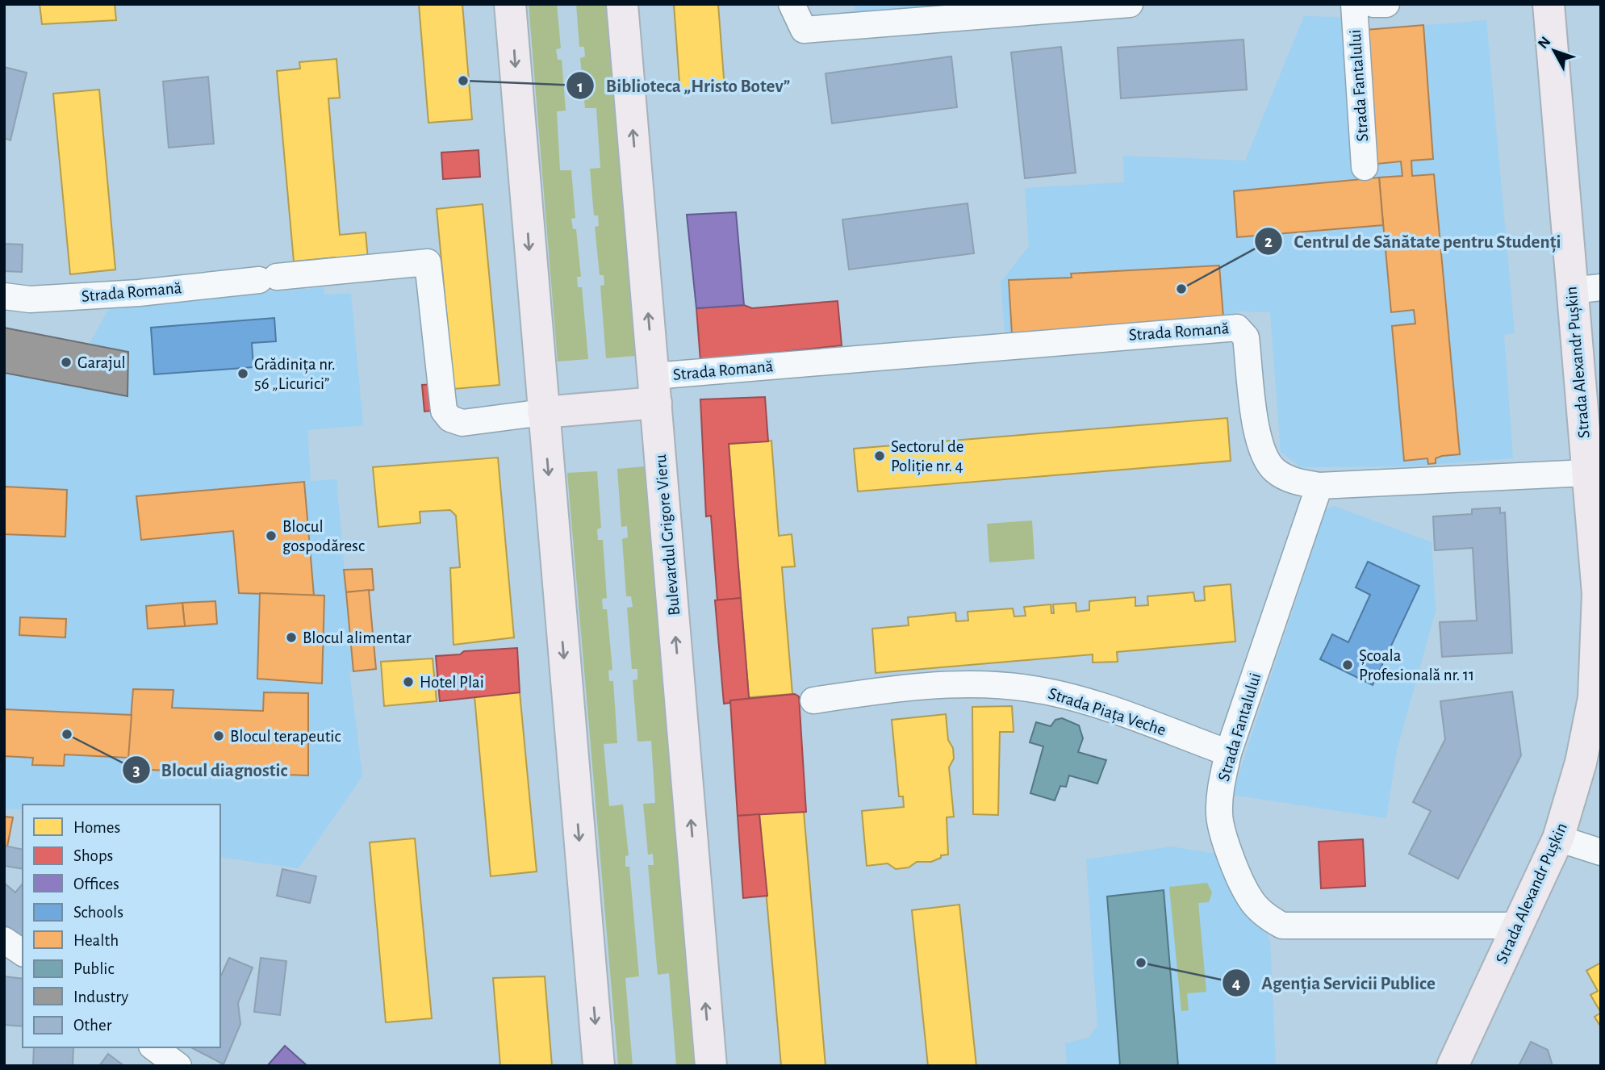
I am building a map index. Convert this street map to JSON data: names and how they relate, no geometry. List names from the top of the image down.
{
  "streets": {
    "main road": ["Strada Alexandr Pușkin", "Bulevardul Grigore Vieru"],
    "street": ["Strada Fantalului", "Strada Romană", "Strada Piața Veche"]
  },
  "crossings": [
    ["Strada Fantalului", "Strada Romană"],
    ["Strada Fantalului", "Strada Alexandr Pușkin"],
    ["Strada Fantalului", "Strada Piața Veche"],
    ["Strada Romană", "Strada Alexandr Pușkin"],
    ["Strada Romană", "Bulevardul Grigore Vieru"]
  ],
  "places": [
    "Biblioteca „Hristo Botev”",
    "Centrul de Sănătate pentru Studenți",
    "Garajul",
    "Grădinița nr. 56 „Licurici”",
    "Sectorul de Poliție nr. 4",
    "Blocul gospodăresc",
    "Blocul alimentar",
    "Școala Profesională nr. 11",
    "Hotel Plai",
    "Blocul diagnostic",
    "Blocul terapeutic",
    "Agenția Servicii Publice"
  ],
  "legend": [
    "Homes",
    "Shops",
    "Offices",
    "Schools",
    "Health",
    "Public",
    "Industry",
    "Other"
  ],
  "north": "top left"
}
